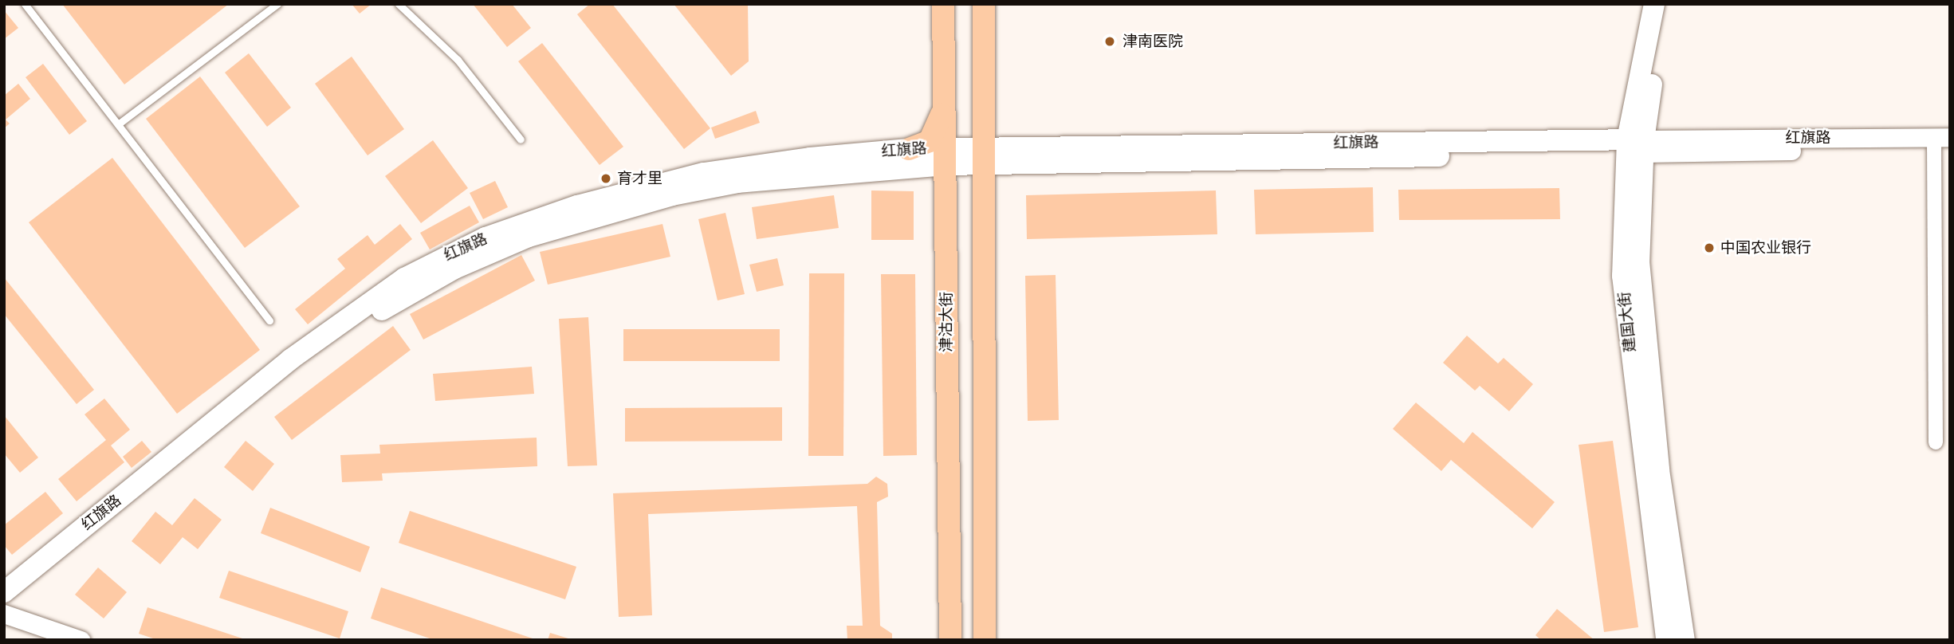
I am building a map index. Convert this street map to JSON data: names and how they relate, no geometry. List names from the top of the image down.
{
  "streets": {
    "main road": ["红旗路", "津沽大街", "建国大街"]
  },
  "crossings": [
    ["红旗路", "津沽大街"],
    ["红旗路", "建国大街"]
  ],
  "places": ["津南医院", "育才里", "中国农业银行"]
}
